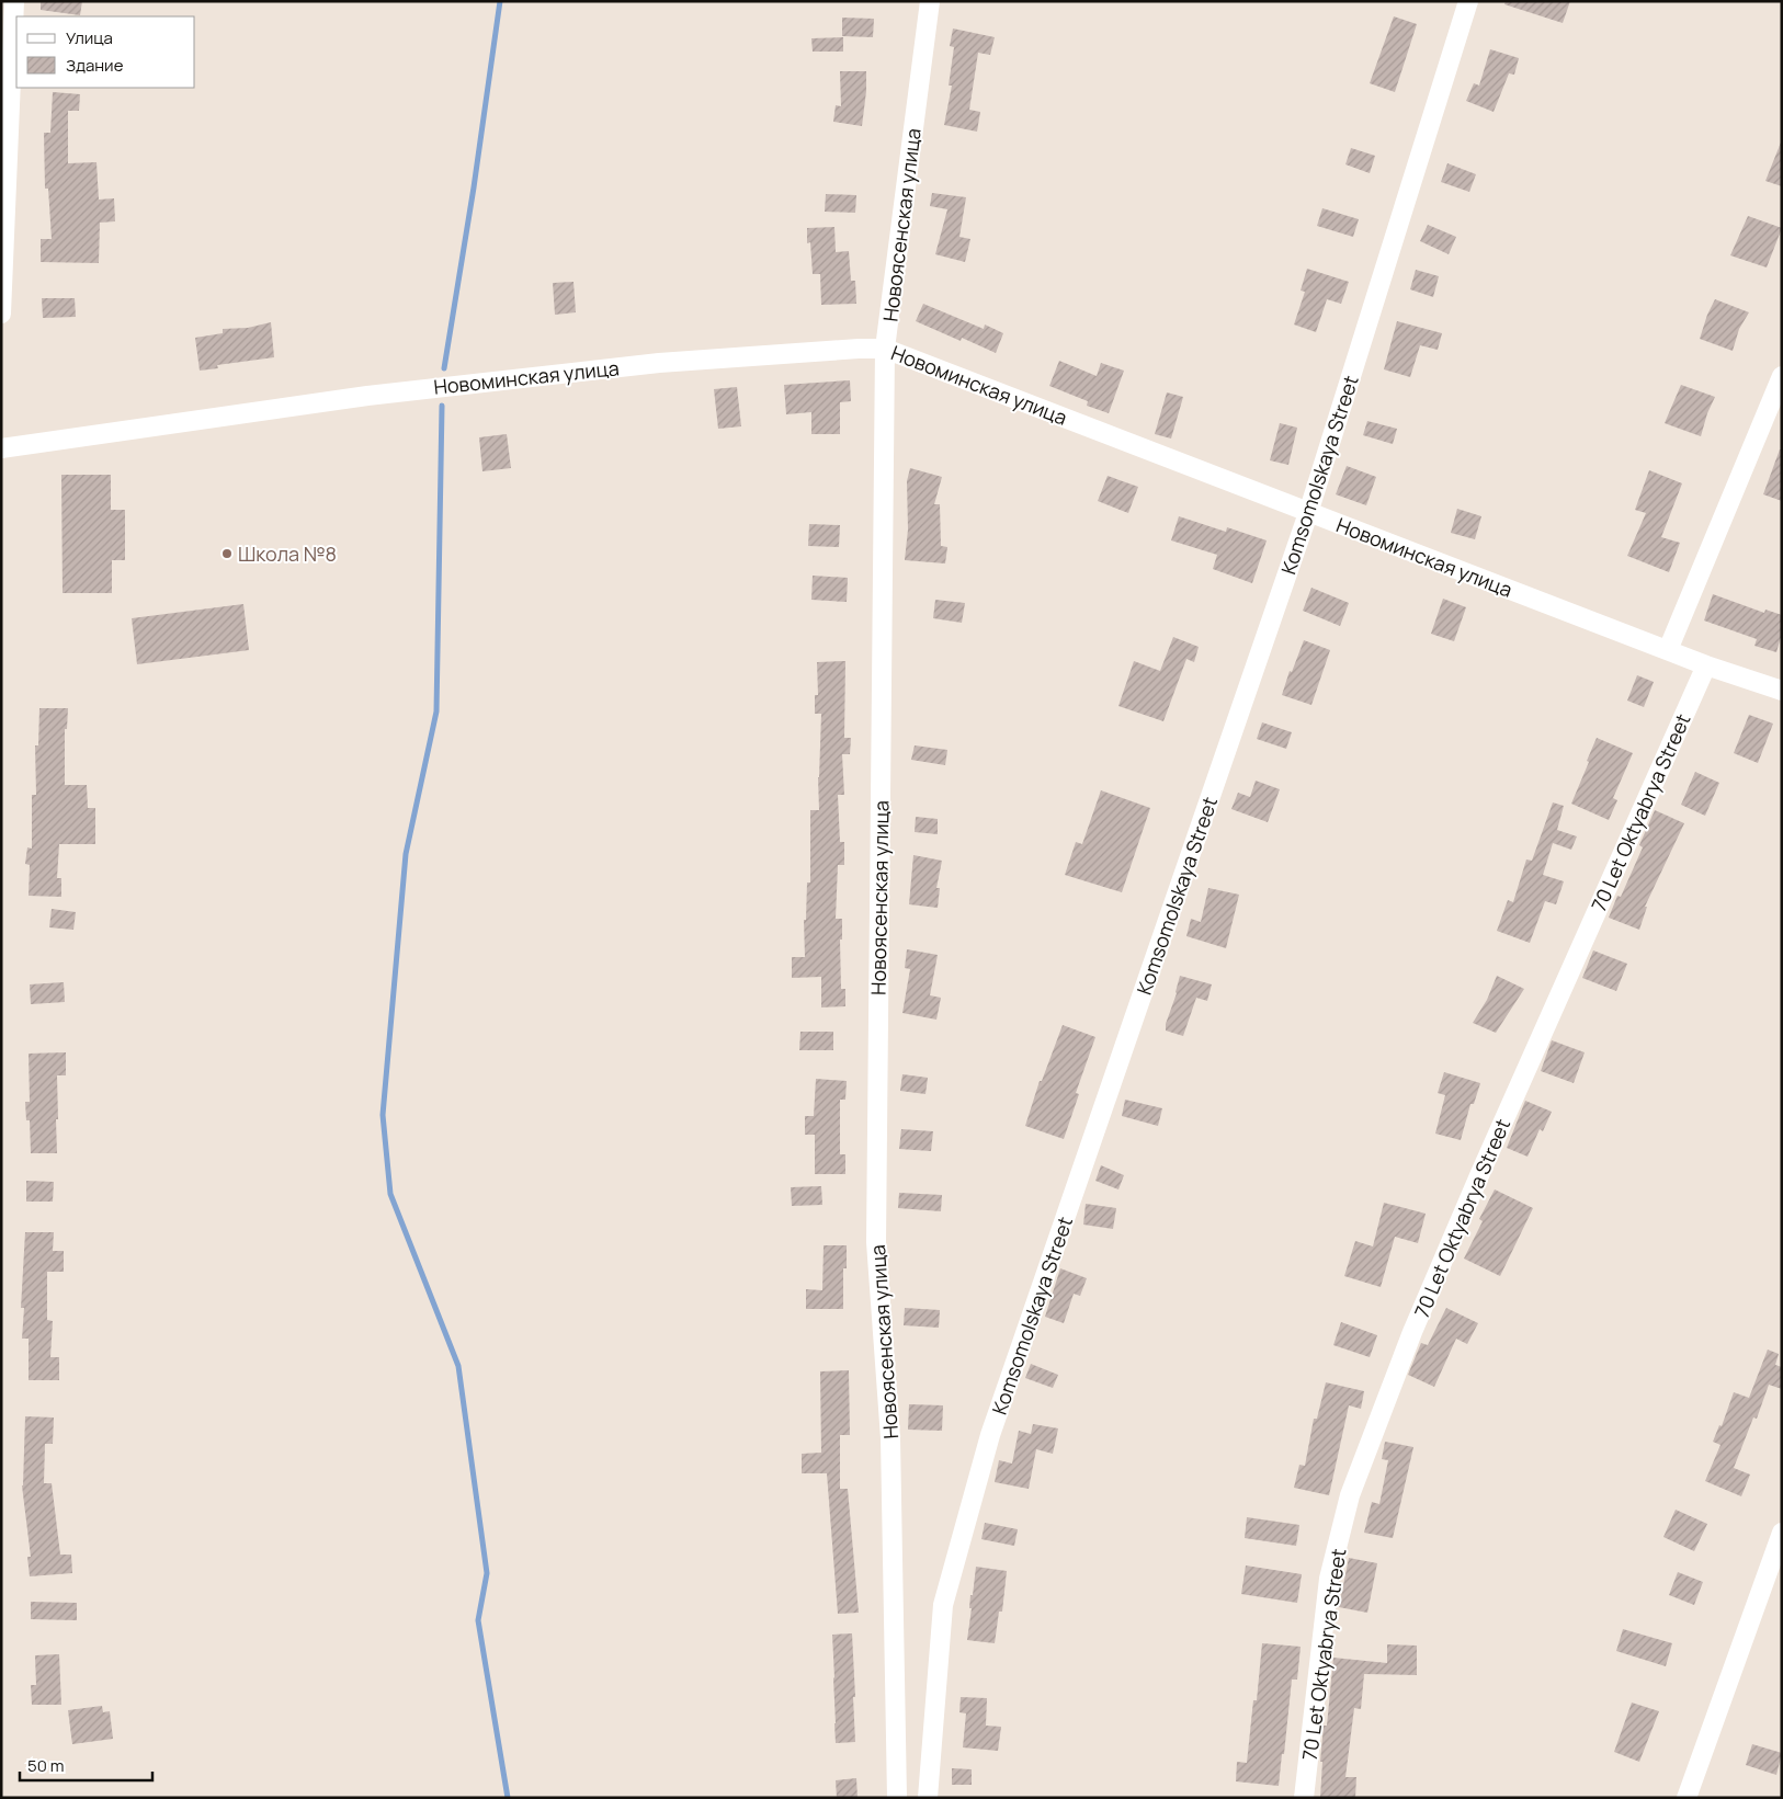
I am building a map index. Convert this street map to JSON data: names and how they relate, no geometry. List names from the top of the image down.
{
  "streets": {
    "street": [
      "Новоясенская улица",
      "Новоминская улица",
      "Komsomolskaya Street",
      "70 Let Oktyabrya Street"
    ]
  },
  "crossings": [
    ["Новоясенская улица", "Новоминская улица"],
    ["Новоминская улица", "Komsomolskaya Street"],
    ["Новоминская улица", "70 Let Oktyabrya Street"]
  ],
  "places": ["Школа №8"],
  "legend": ["Улица", "Здание"],
  "scale_bar": "50 m"
}
